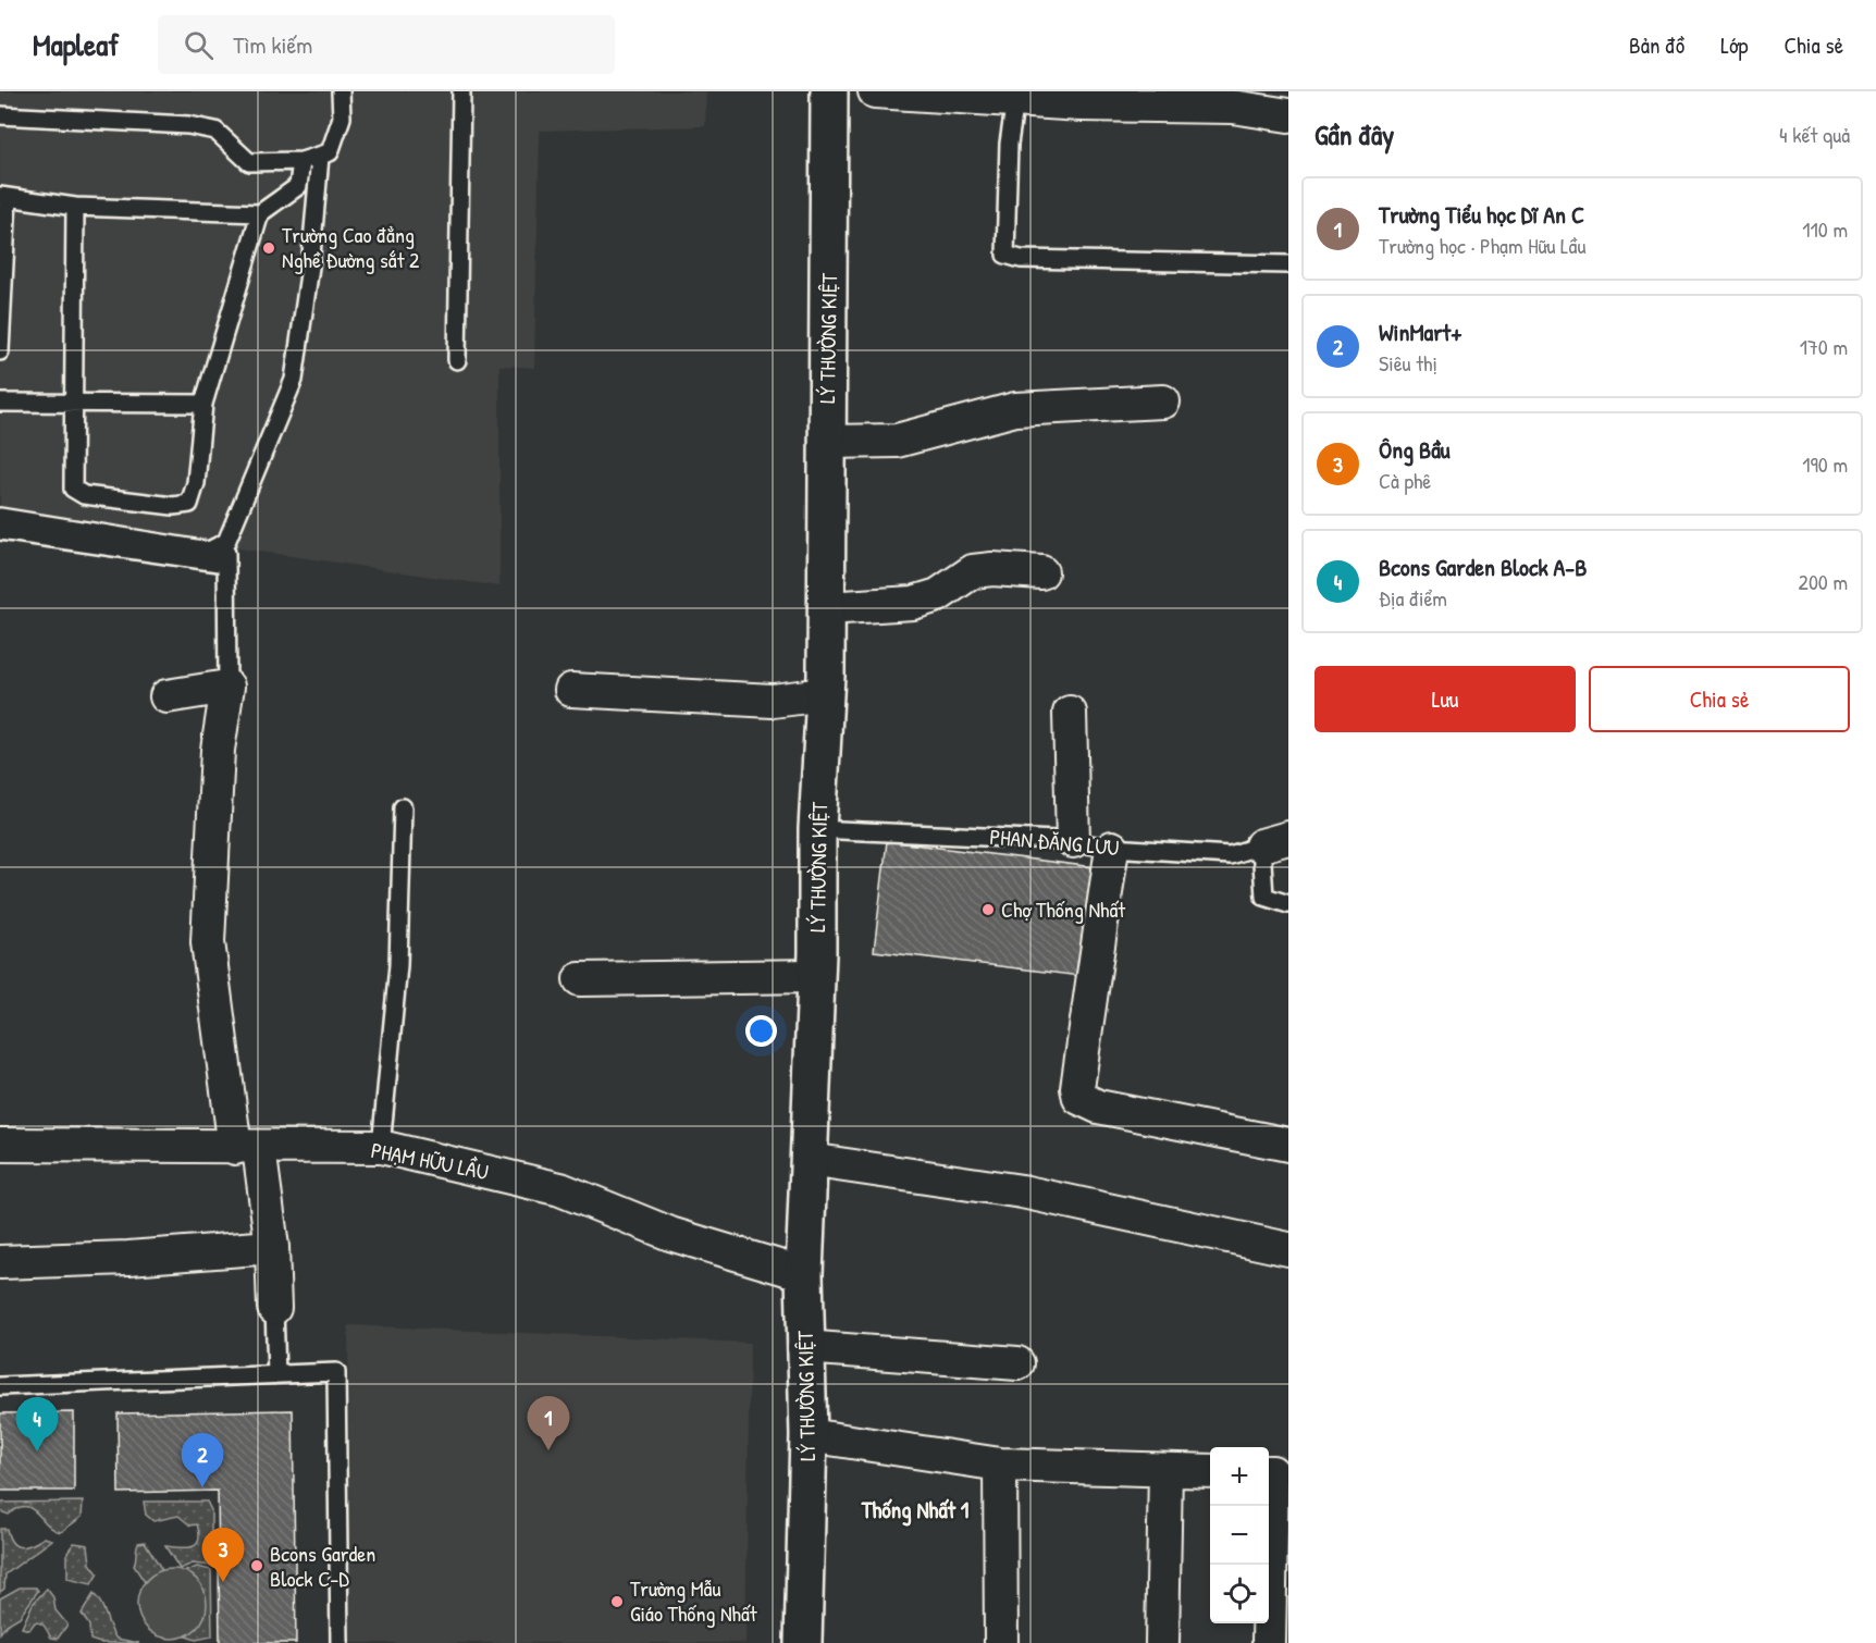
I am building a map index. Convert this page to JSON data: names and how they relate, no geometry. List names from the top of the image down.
{
  "streets": {
    "main road": ["LÝ THƯỜNG KIỆT"],
    "street": ["PHẠM HỮU LẦU"],
    "lane": ["PHAN ĐĂNG LƯU"]
  },
  "crossings": [
    ["LÝ THƯỜNG KIỆT", "PHAN ĐĂNG LƯU"],
    ["LÝ THƯỜNG KIỆT", "PHẠM HỮU LẦU"]
  ],
  "districts": ["Thống Nhất 1"],
  "places": [
    "Trường Cao đẳng Nghề Đường sắt 2",
    "Chợ Thống Nhất",
    "Bcons Garden Block C-D",
    "Trường Mẫu Giáo Thống Nhất"
  ],
  "page": {
    "header": "Mapleaf",
    "search": "Tìm kiếm",
    "nav": ["Bản đồ", "Lớp", "Chia sẻ"],
    "heading": ["Gần đây", "4 kết quả"],
    "list": [
      {
        "mark": "1",
        "name": "Trường Tiểu học Dĩ An C",
        "note": "Trường học · Phạm Hữu Lầu",
        "value": "110 m"
      },
      {
        "mark": "2",
        "name": "WinMart+",
        "note": "Siêu thị",
        "value": "170 m"
      },
      {
        "mark": "3",
        "name": "Ông Bầu",
        "note": "Cà phê",
        "value": "190 m"
      },
      {
        "mark": "4",
        "name": "Bcons Garden Block A-B",
        "note": "Địa điểm",
        "value": "200 m"
      }
    ],
    "buttons": ["Lưu", "Chia sẻ"],
    "pins": [
      "1",
      "4",
      "2",
      "3"
    ],
    "map_buttons": ["+", "−"]
  }
}
